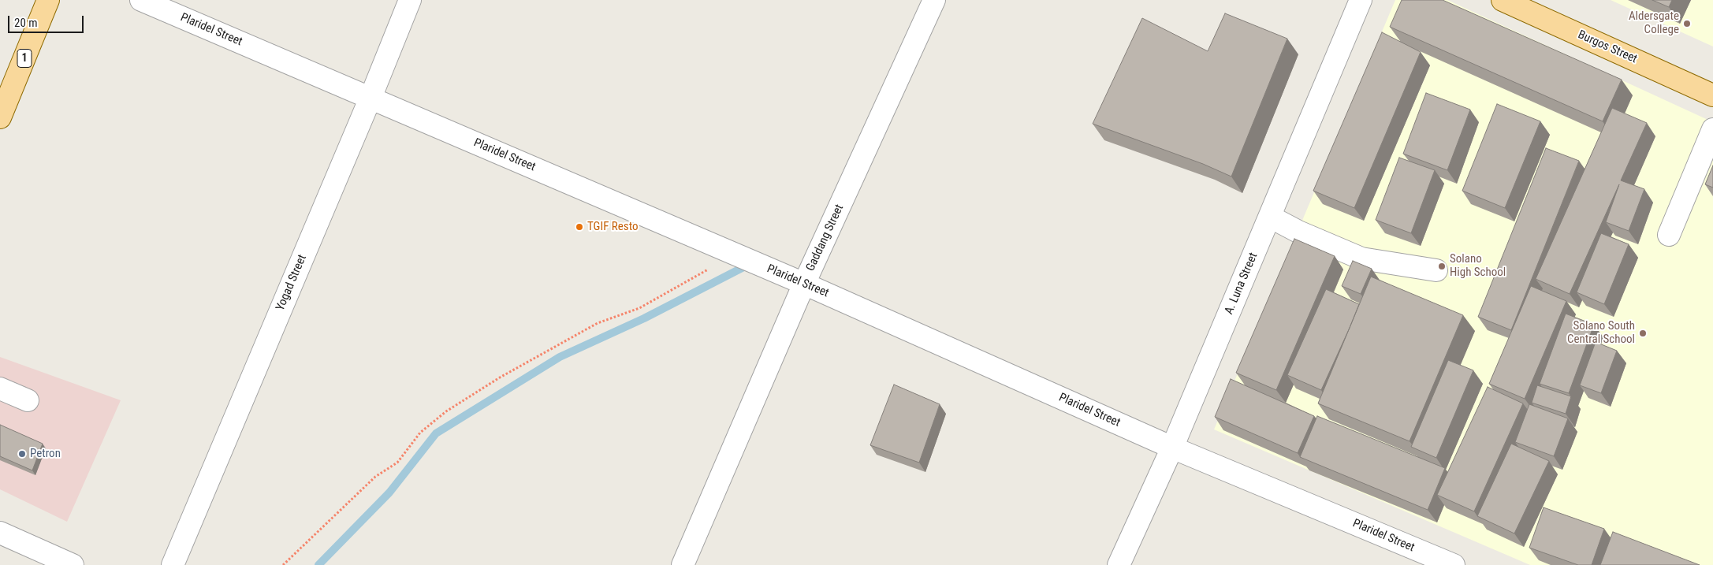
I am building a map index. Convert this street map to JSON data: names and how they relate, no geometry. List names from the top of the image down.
{
  "streets": {
    "main road": ["Burgos Street", "1"],
    "street": [
      "Plaridel Street",
      "Gaddang Street",
      "Yogad Street",
      "A. Luna Street"
    ]
  },
  "crossings": [
    ["Plaridel Street", "Gaddang Street"],
    ["Plaridel Street", "Yogad Street"],
    ["Plaridel Street", "A. Luna Street"]
  ],
  "places": [
    "Aldersgate College",
    "TGIF Resto",
    "Solano High School",
    "Solano South Central School",
    "Petron"
  ],
  "scale_bar": "20 m"
}
